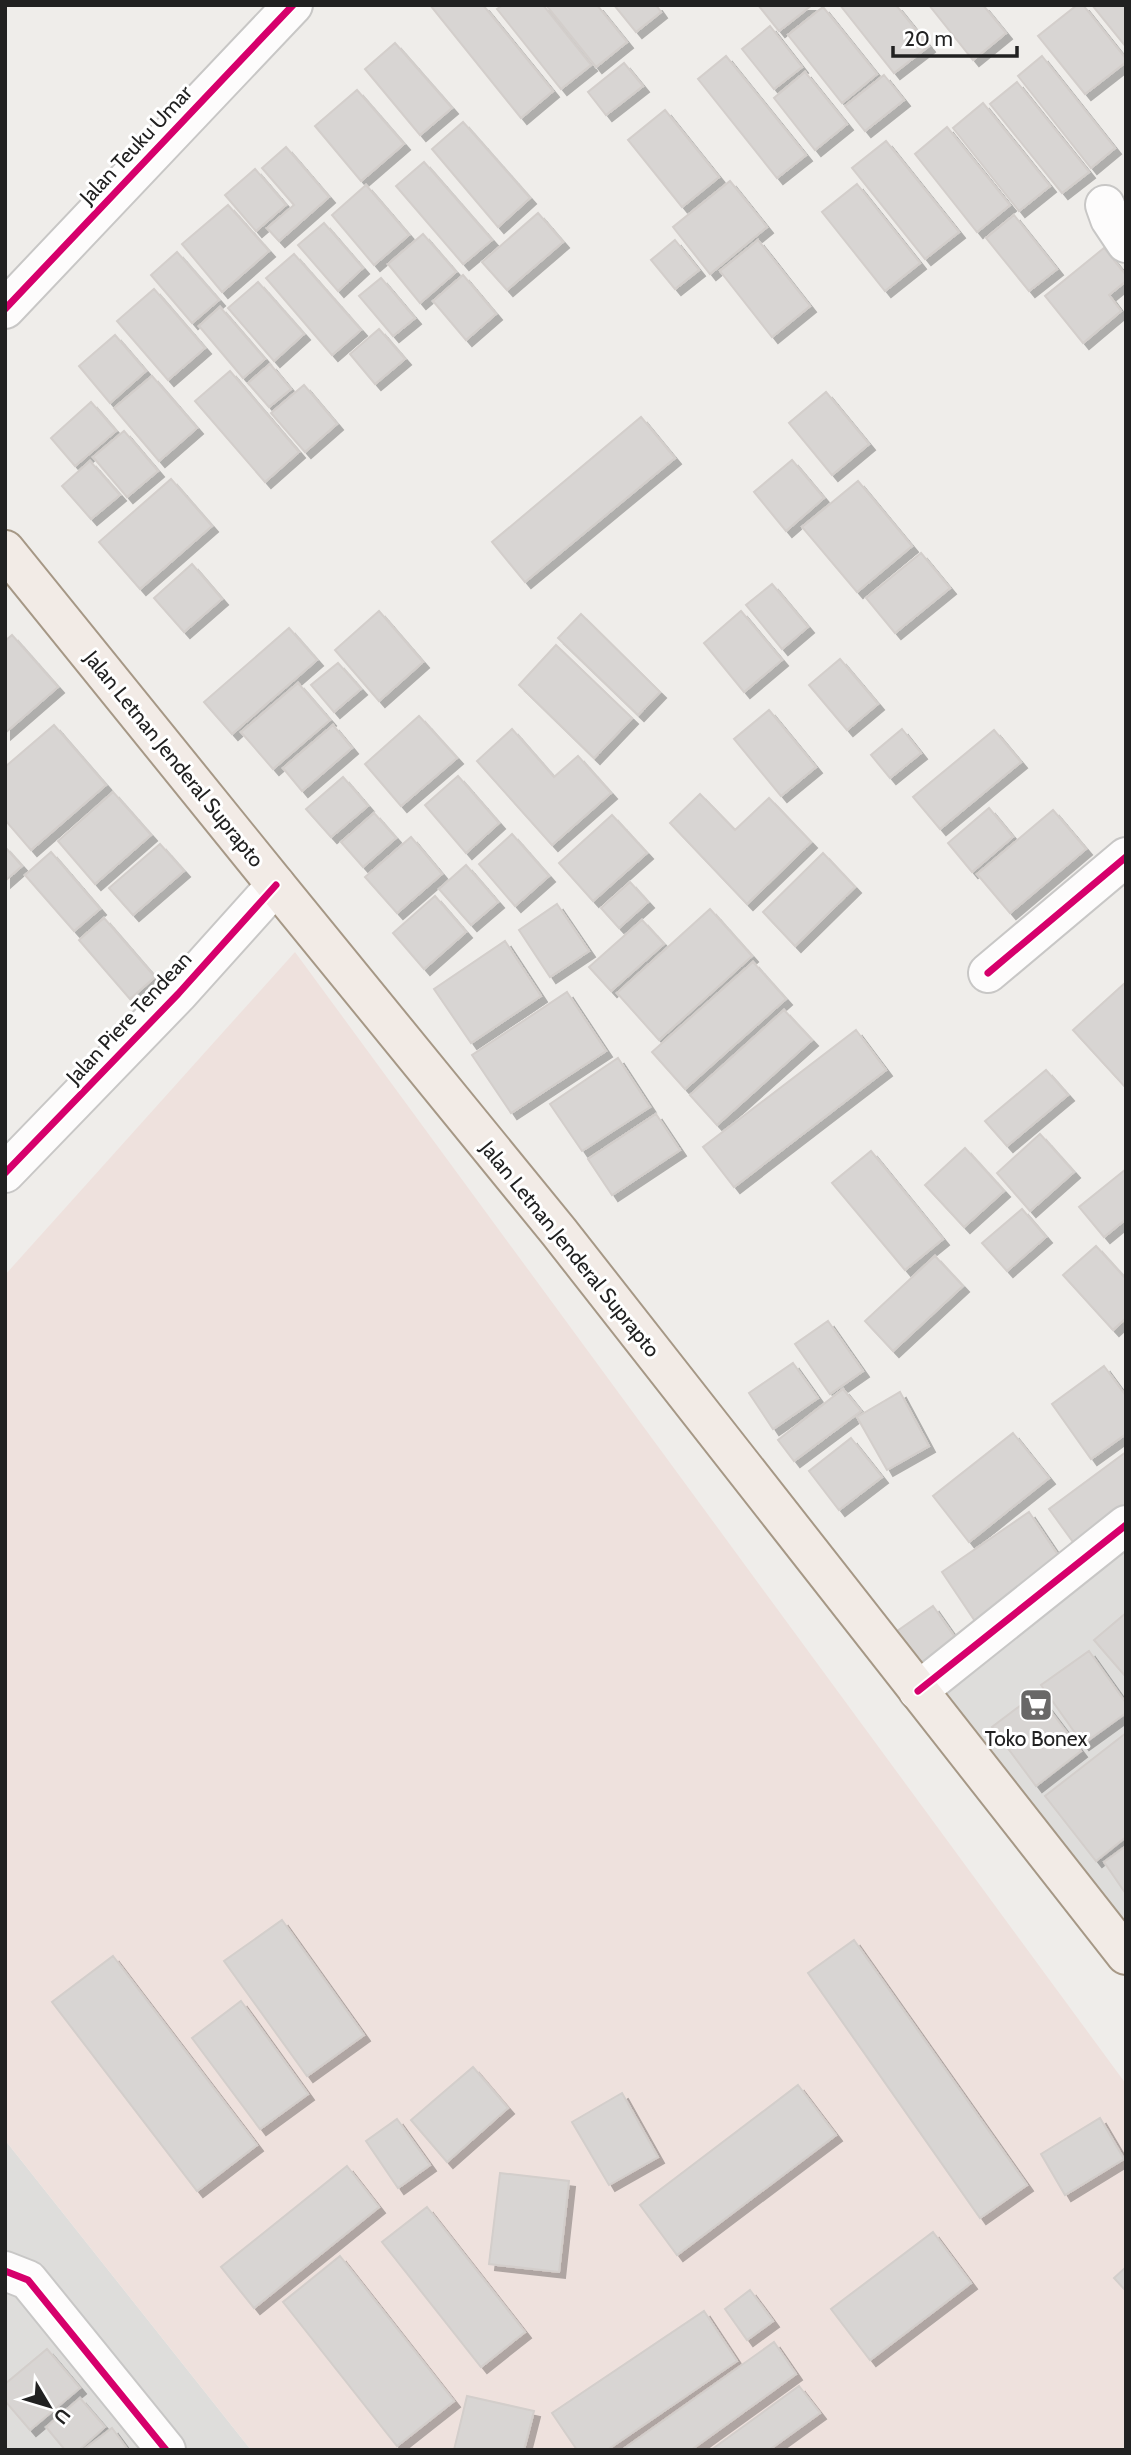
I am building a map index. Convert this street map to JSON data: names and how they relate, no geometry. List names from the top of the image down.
{
  "streets": {
    "main road": ["Jalan Letnan Jenderal Suprapto"],
    "street": ["Jalan Teuku Umar", "Jalan Piere Tendean"]
  },
  "crossings": [
    ["Jalan Letnan Jenderal Suprapto", "Jalan Piere Tendean"]
  ],
  "places": {
    "supermarket": ["Toko Bonex"]
  },
  "scale_bar": "20 m",
  "north": "bottom right"
}
